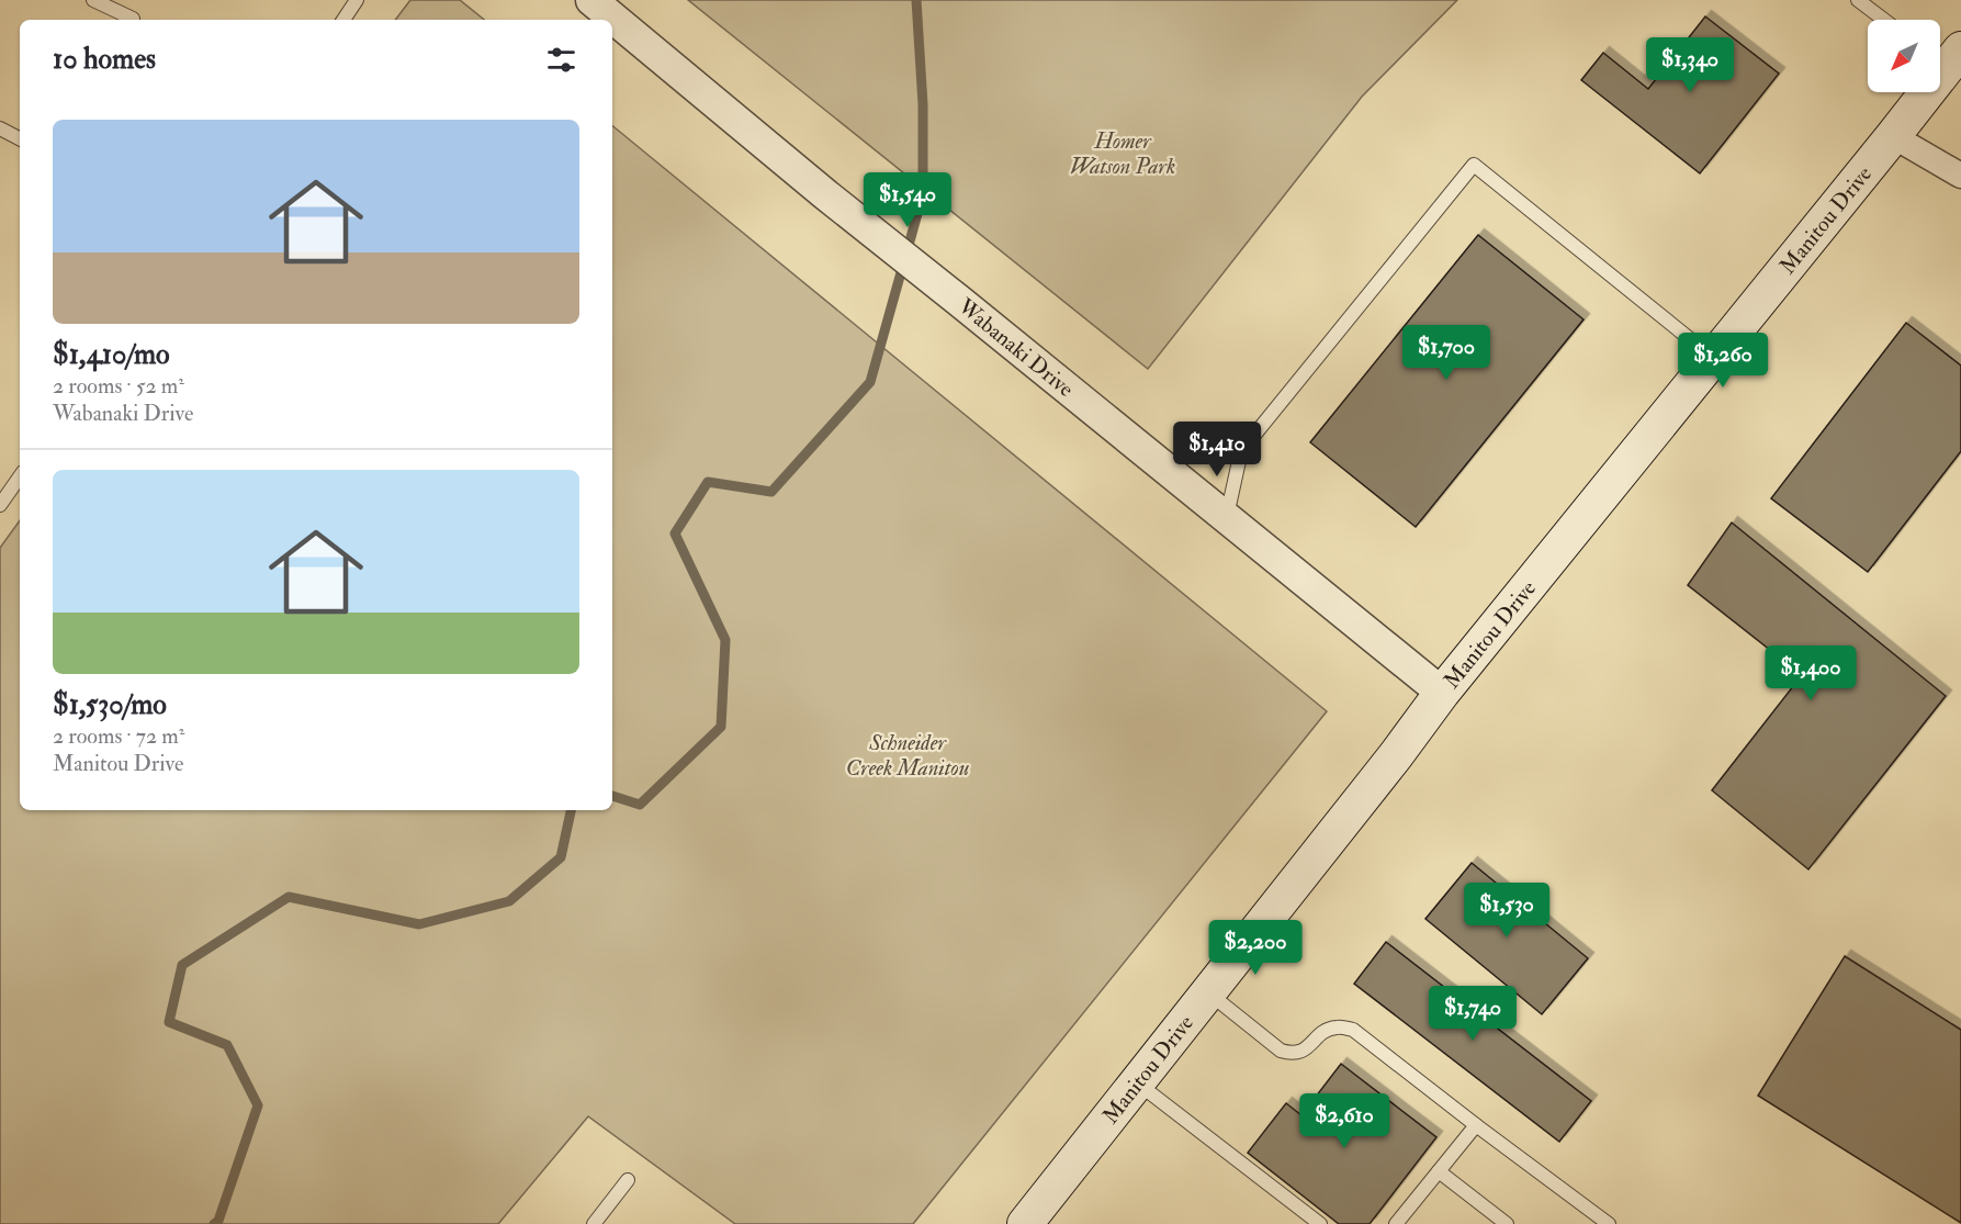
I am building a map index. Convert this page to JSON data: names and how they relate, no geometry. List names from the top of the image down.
{
  "streets": {
    "main road": ["Manitou Drive"],
    "street": ["Wabanaki Drive"]
  },
  "crossings": [
    ["Manitou Drive", "Wabanaki Drive"]
  ],
  "parks": ["Homer Watson Park", "Schneider Creek Manitou"],
  "north": "bottom left",
  "page": {
    "heading": "10 homes",
    "price": [
      "$1,340",
      "$1,540",
      "$1,700",
      "$1,260",
      "$1,410",
      "$1,400",
      "$1,530",
      "$2,200",
      "$1,740",
      "$2,610"
    ],
    "list": [
      {
        "name": "$1,410/mo",
        "note": "2 rooms · 52 m² · Wabanaki Drive"
      },
      {
        "name": "$1,530/mo",
        "note": "2 rooms · 72 m² · Manitou Drive"
      }
    ]
  }
}
